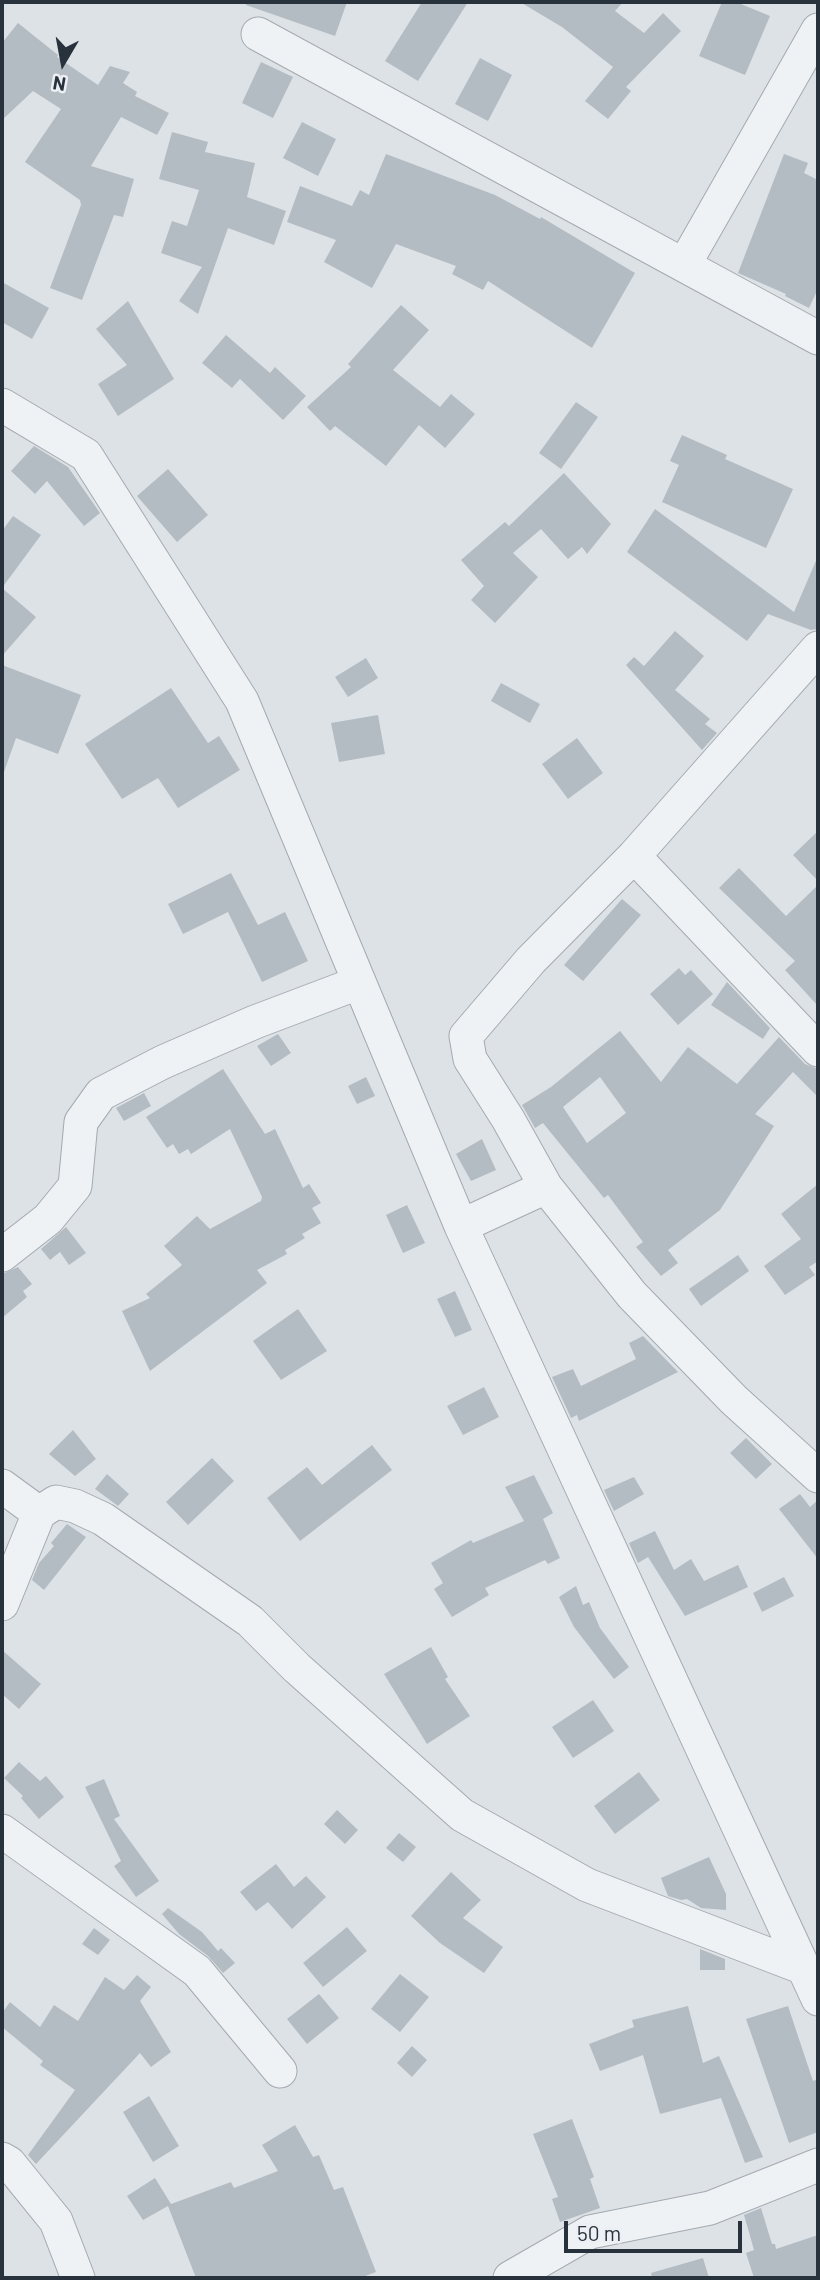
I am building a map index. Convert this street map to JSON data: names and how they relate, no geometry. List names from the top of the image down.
{
  "scale_bar": "50 m",
  "north": "bottom"
}
